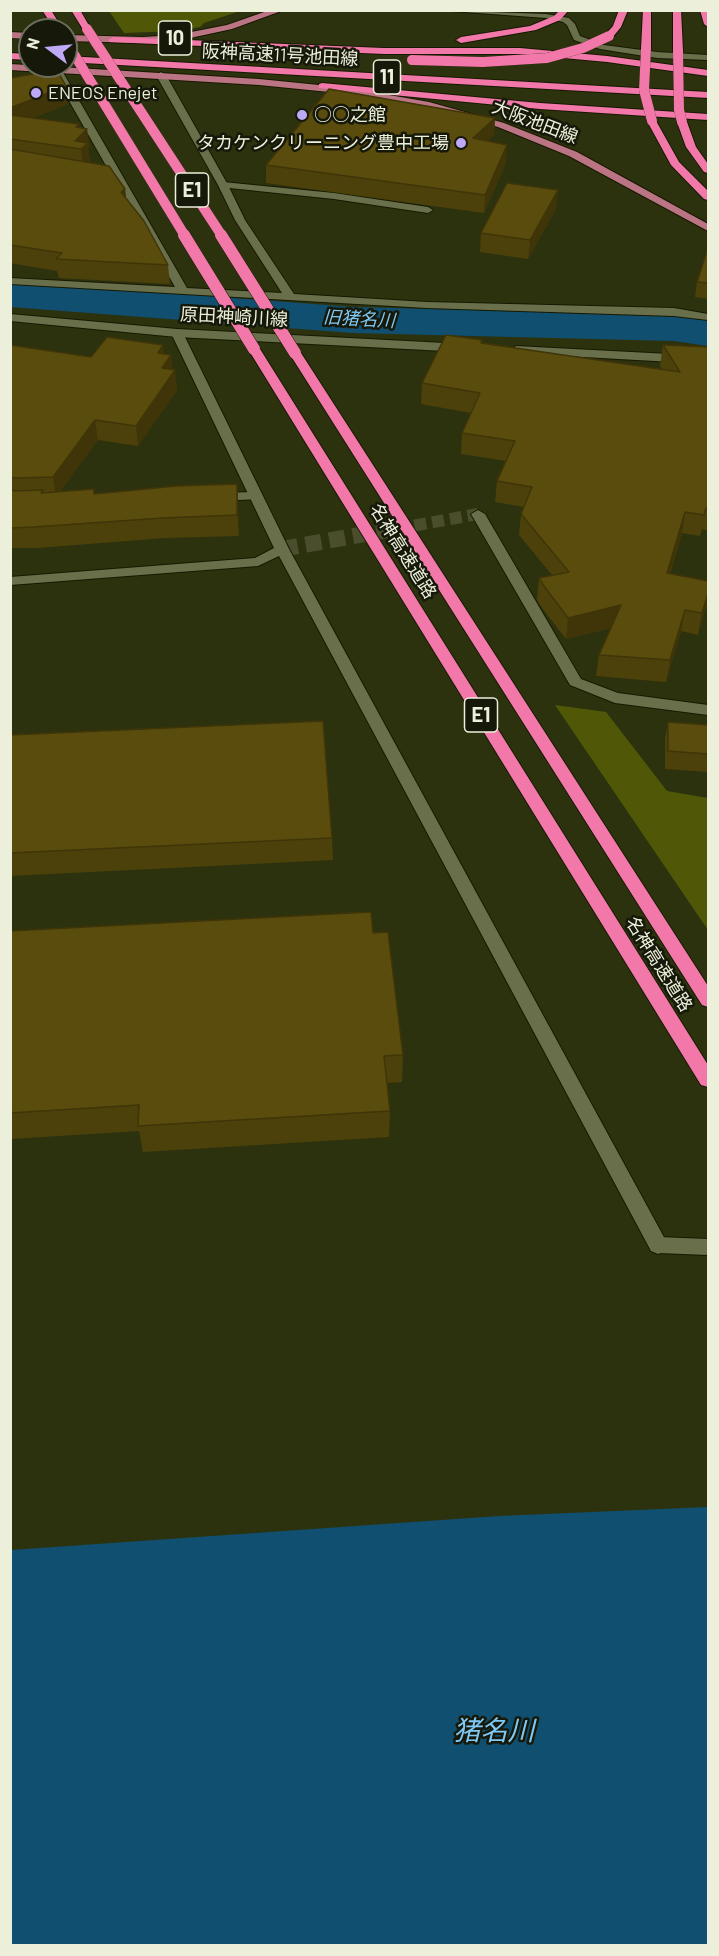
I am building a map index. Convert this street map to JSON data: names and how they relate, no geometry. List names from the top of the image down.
{
  "streets": {
    "highway": [
      "阪神高速11号池田線",
      "11",
      "E1",
      "名神高速道路"
    ],
    "main road": ["10", "大阪池田線"],
    "street": ["原田神崎川線"]
  },
  "water": ["旧猪名川", "猪名川"],
  "places": ["ENEOS Enejet", "○○之館", "タカケンクリーニング豊中工場"],
  "north": "left"
}
